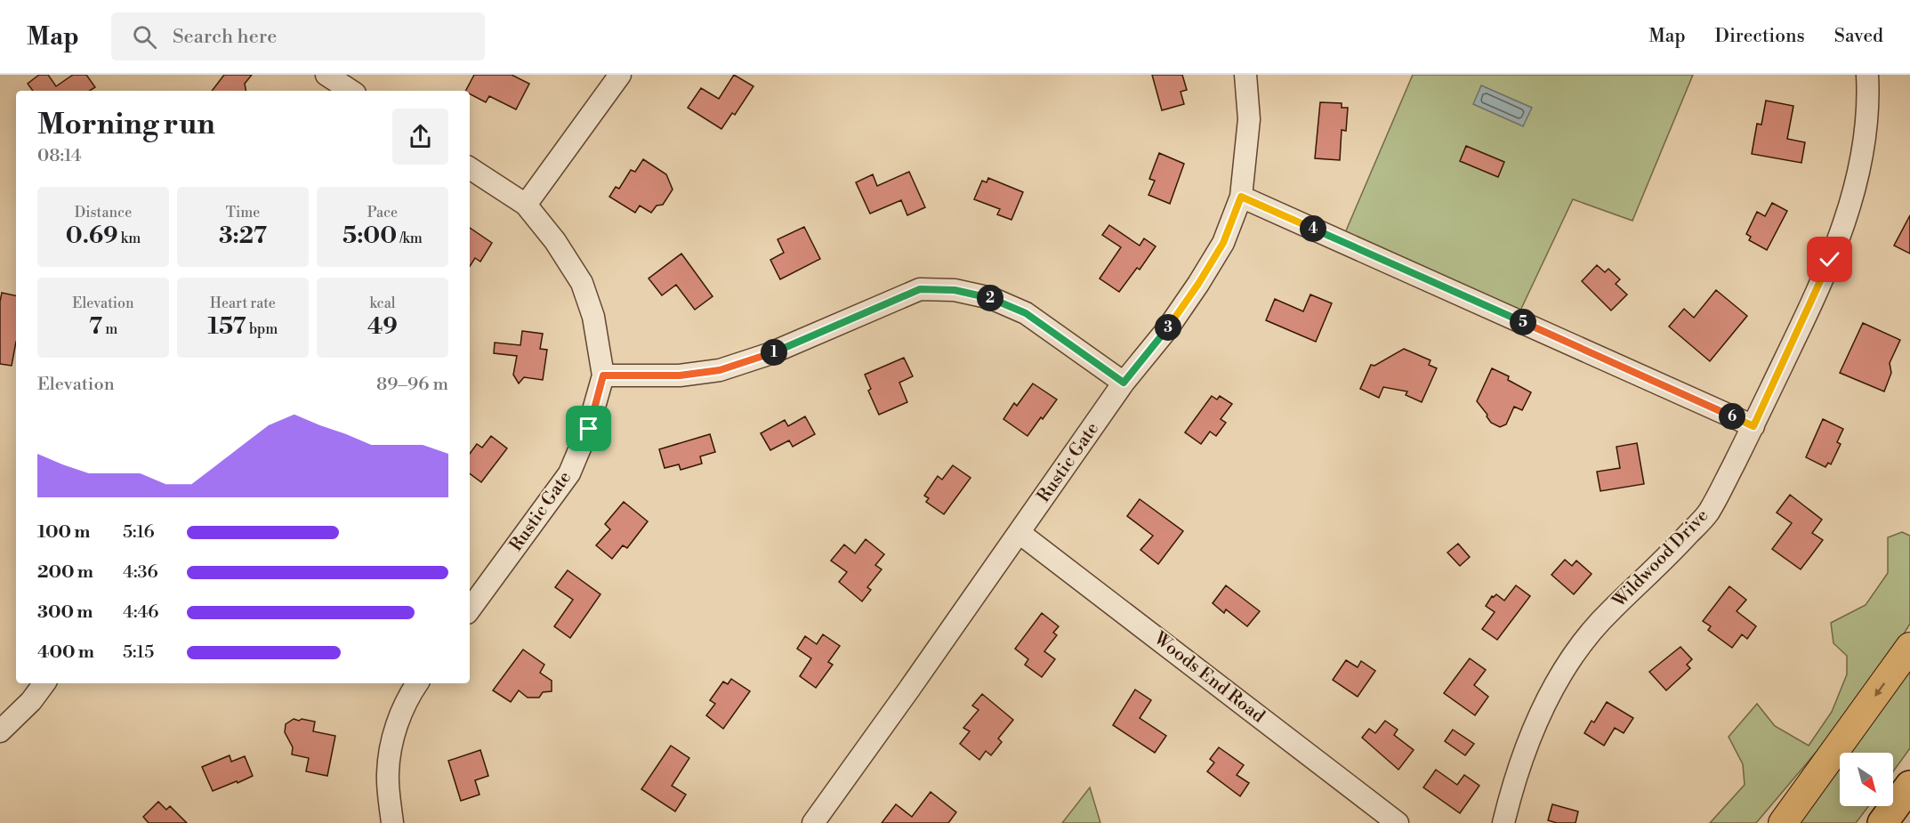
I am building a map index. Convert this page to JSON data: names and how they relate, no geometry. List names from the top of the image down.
{
  "streets": {
    "street": ["Rustic Gate", "Wildwood Drive", "Woods End Road"]
  },
  "crossings": [
    ["Rustic Gate", "Woods End Road"]
  ],
  "north": "bottom right",
  "page": {
    "header": "Map",
    "search": "Search here",
    "nav": ["Map", "Directions", "Saved"],
    "heading": ["Morning run", "08:14"],
    "stats": [
      ["Distance", "0.69 km"],
      ["Time", "3:27"],
      ["Pace", "5:00 /km"],
      ["Elevation", "7 m"],
      ["Heart rate", "157 bpm"],
      ["kcal", "49"]
    ],
    "pins": [
      "4",
      "2",
      "5",
      "3",
      "1",
      "6"
    ],
    "chart": ["Elevation", "89–96 m"],
    "list": [
      {
        "name": "100 m",
        "note": "5:16"
      },
      {
        "name": "200 m",
        "note": "4:36"
      },
      {
        "name": "300 m",
        "note": "4:46"
      },
      {
        "name": "400 m",
        "note": "5:15"
      }
    ]
  }
}
